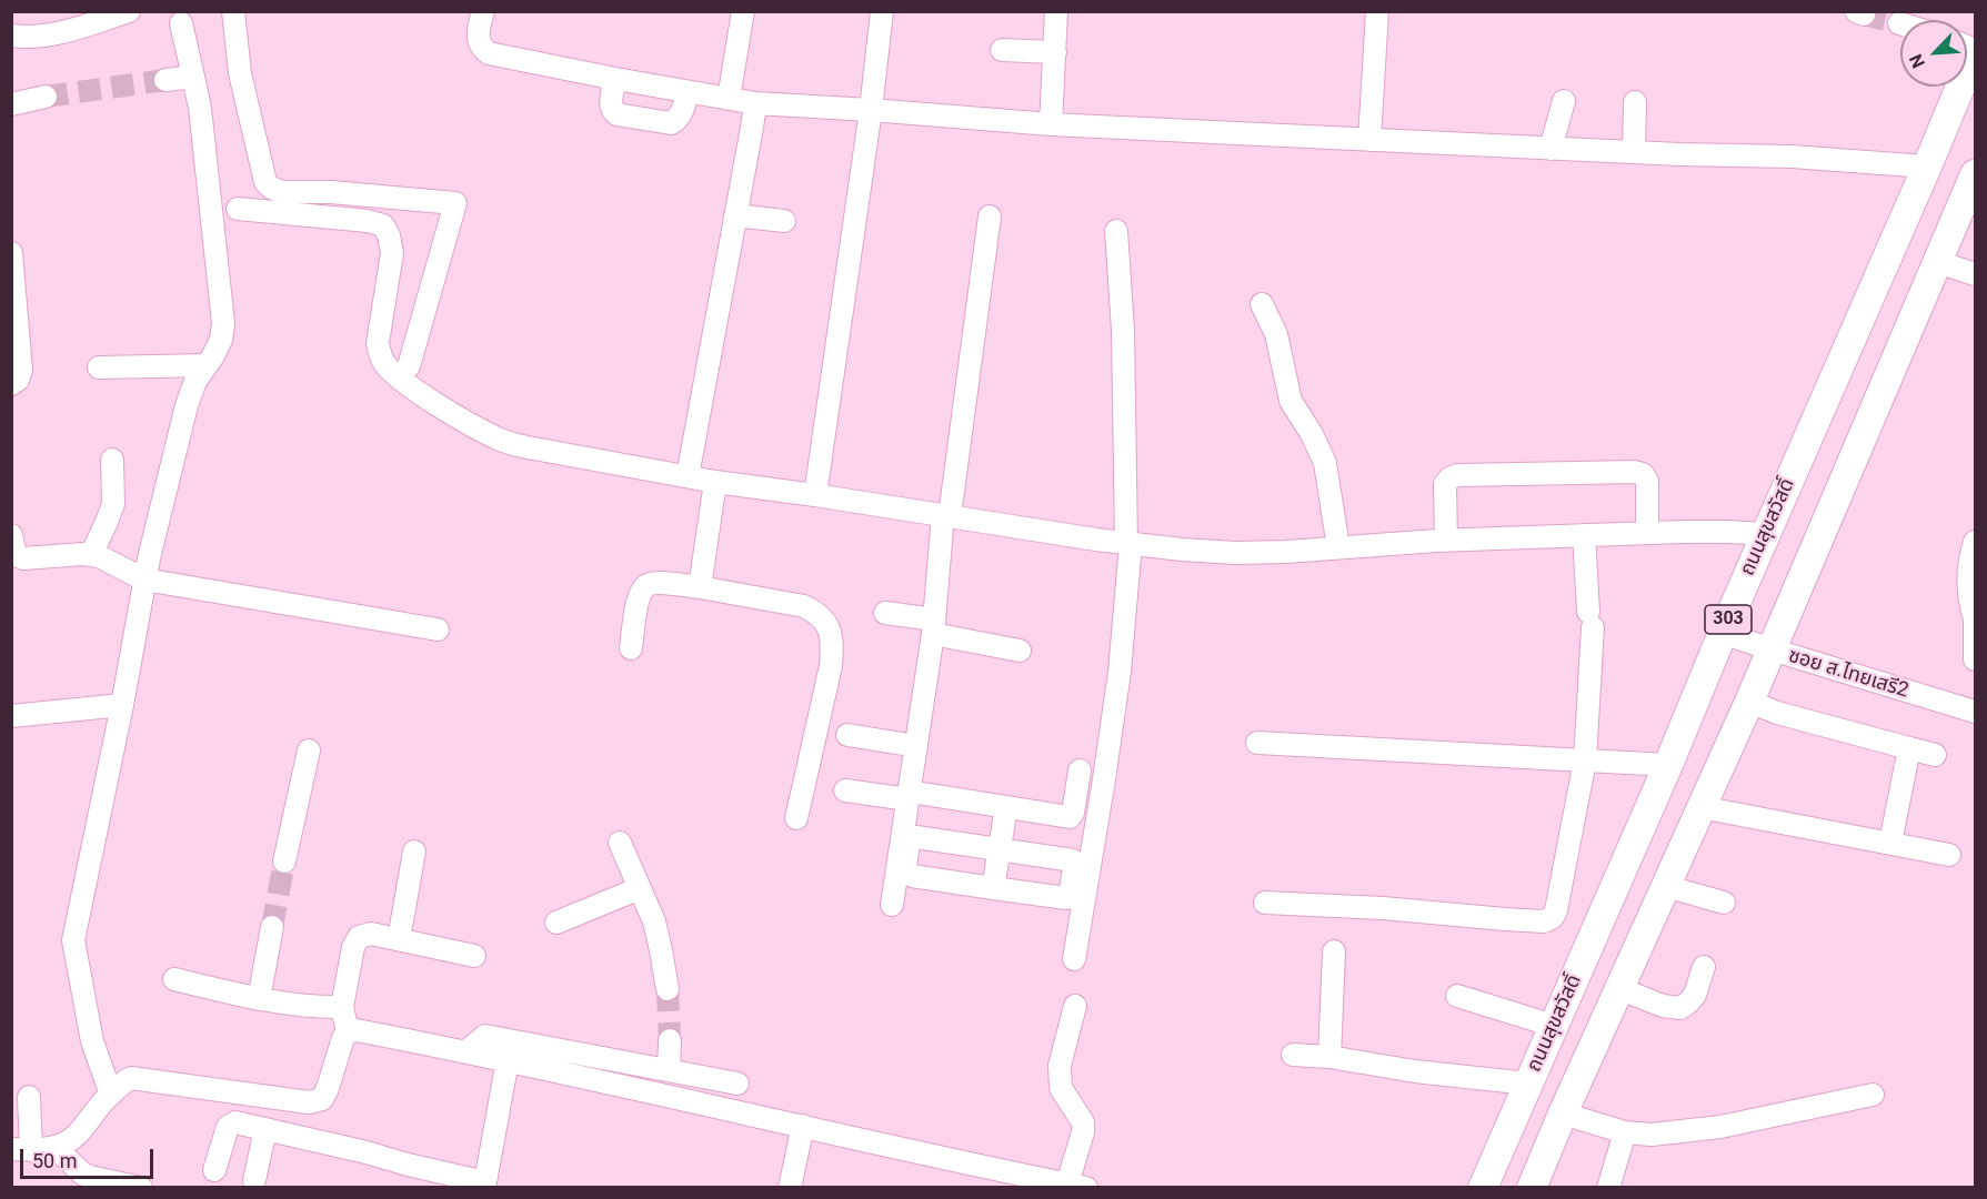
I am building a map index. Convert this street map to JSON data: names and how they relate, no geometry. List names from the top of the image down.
{
  "streets": {
    "main road": ["ถนนสุขสวัสดิ์", "303"],
    "street": ["ซอย ส.ไทยเสรี2"]
  },
  "crossings": [
    ["ถนนสุขสวัสดิ์", "ซอย ส.ไทยเสรี2"],
    ["303", "ซอย ส.ไทยเสรี2"]
  ],
  "scale_bar": "50 m",
  "north": "bottom left"
}
